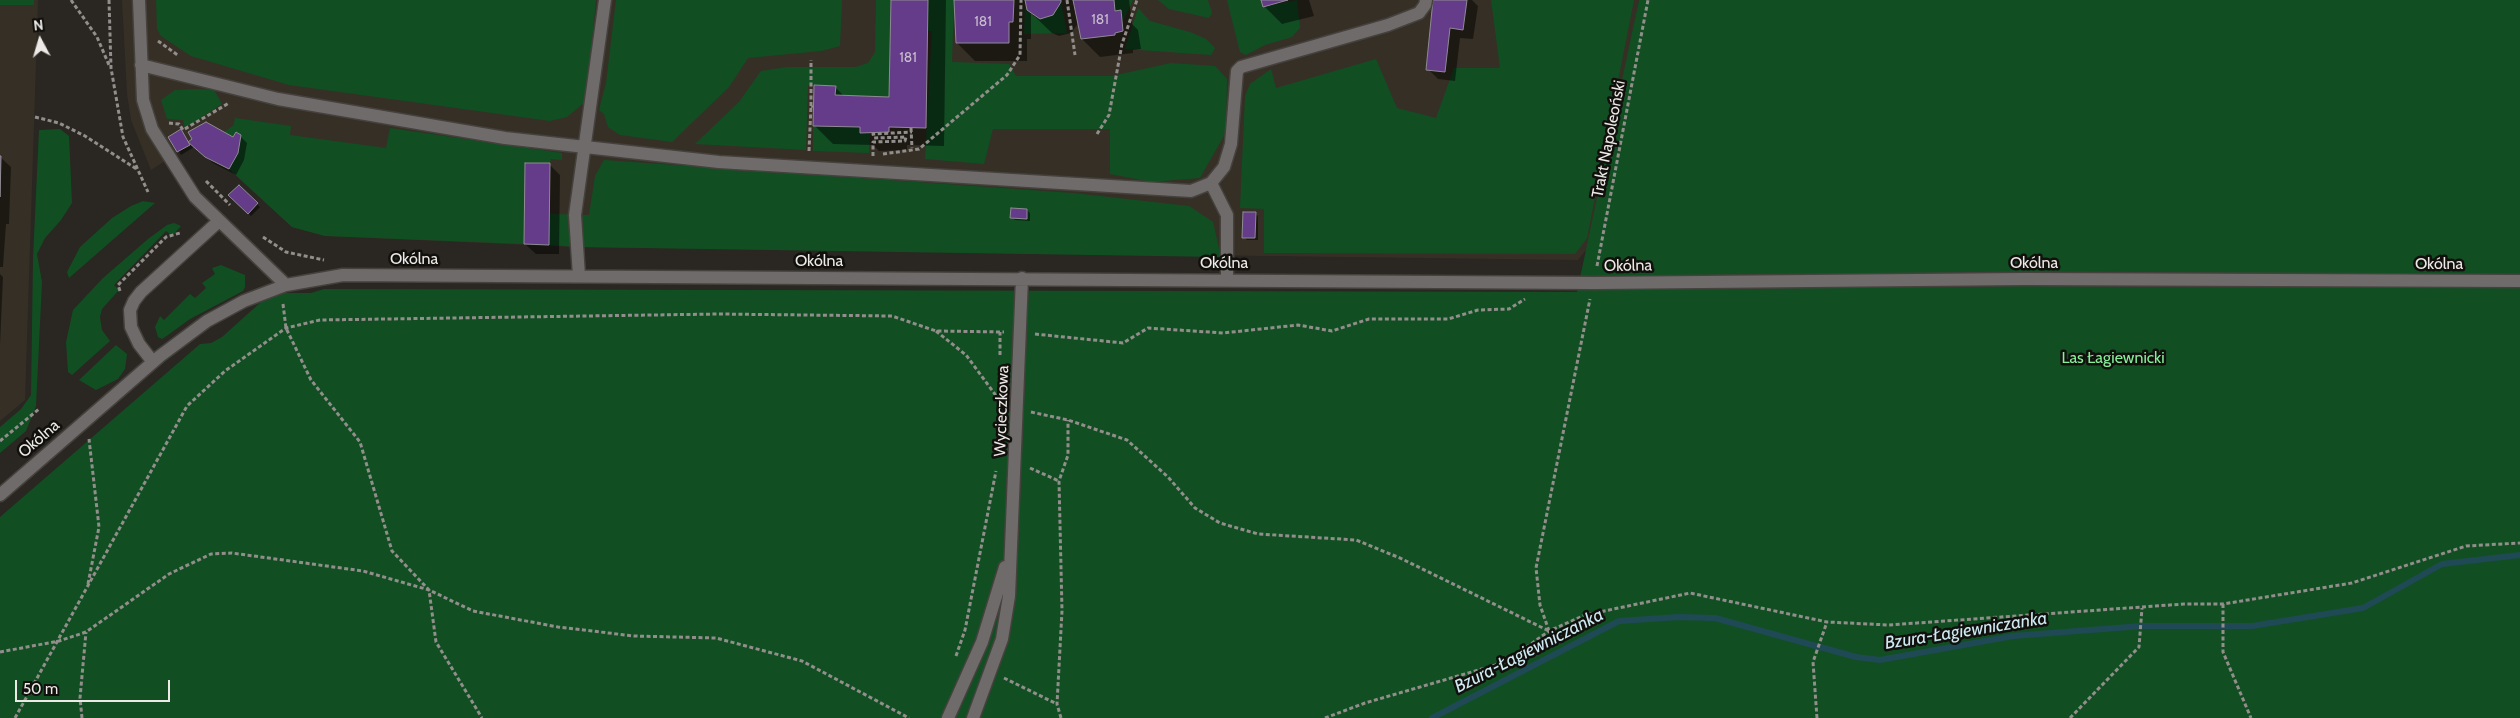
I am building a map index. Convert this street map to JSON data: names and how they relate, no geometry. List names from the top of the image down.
{
  "streets": {
    "street": ["Okólna", "Wycieczkowa"],
    "path": ["Trakt Napoleoński"]
  },
  "crossings": [
    ["Trakt Napoleoński", "Okólna"],
    ["Okólna", "Wycieczkowa"]
  ],
  "water": ["Bzura-Łagiewniczanka"],
  "parks": ["Las Łagiewnicki"],
  "house_numbers": ["181", "181", "181"],
  "scale_bar": "50 m",
  "north": "top"
}
